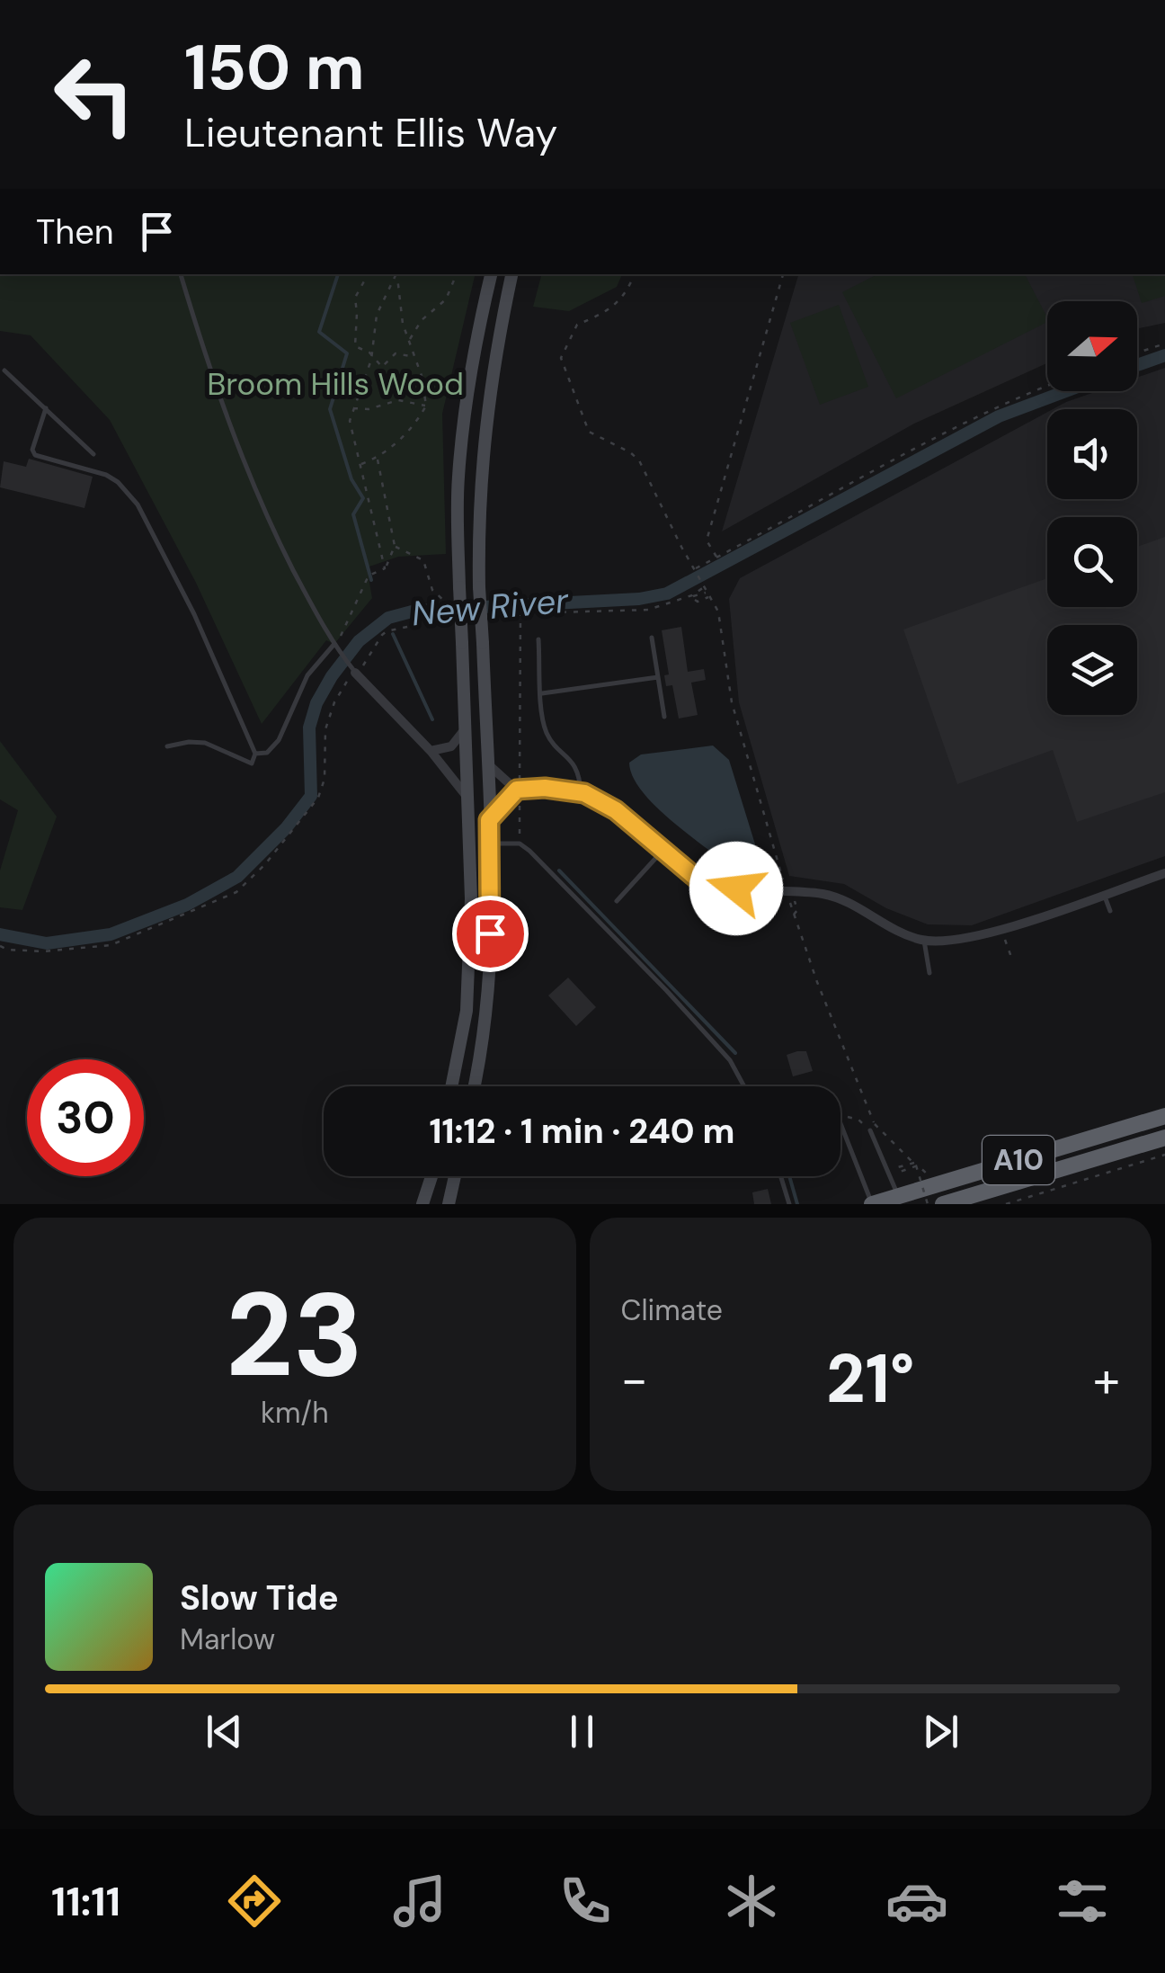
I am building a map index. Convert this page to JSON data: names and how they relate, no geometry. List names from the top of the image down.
{
  "streets": {
    "highway": ["A10"]
  },
  "water": ["New River"],
  "parks": ["Broom Hills Wood"],
  "north": "right",
  "page": {
    "turn": ["150 m", "Lieutenant Ellis Way"],
    "then": "Then",
    "limit": "30",
    "trip": "11:12 · 1 min · 240 m",
    "tile": [
      ["23", "km/h"],
      "Climate"
    ],
    "heat": ["−", "21°", "+"],
    "song": ["Slow Tide", "Marlow"],
    "tabs": "11:11"
  }
}
